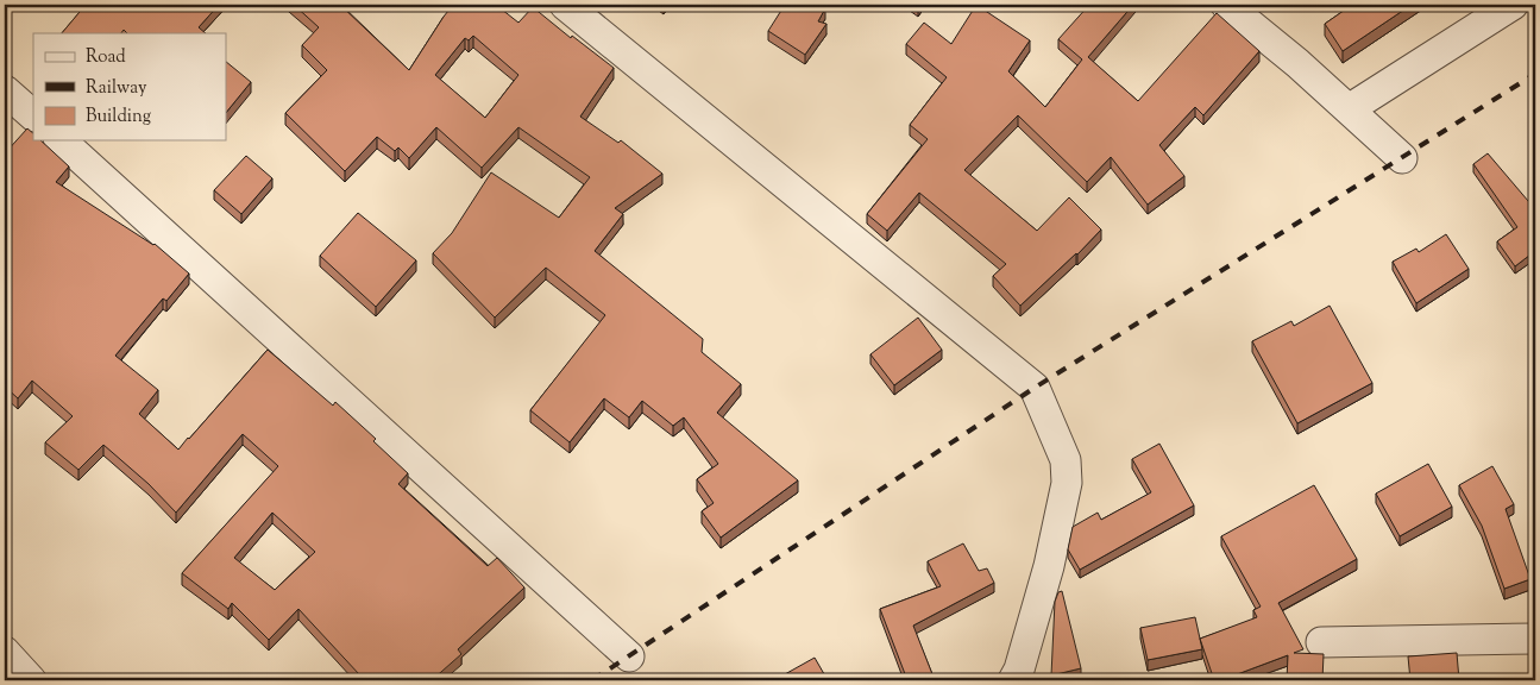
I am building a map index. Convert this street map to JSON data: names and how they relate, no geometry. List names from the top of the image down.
{
  "legend": ["Road", "Railway", "Building"]
}
